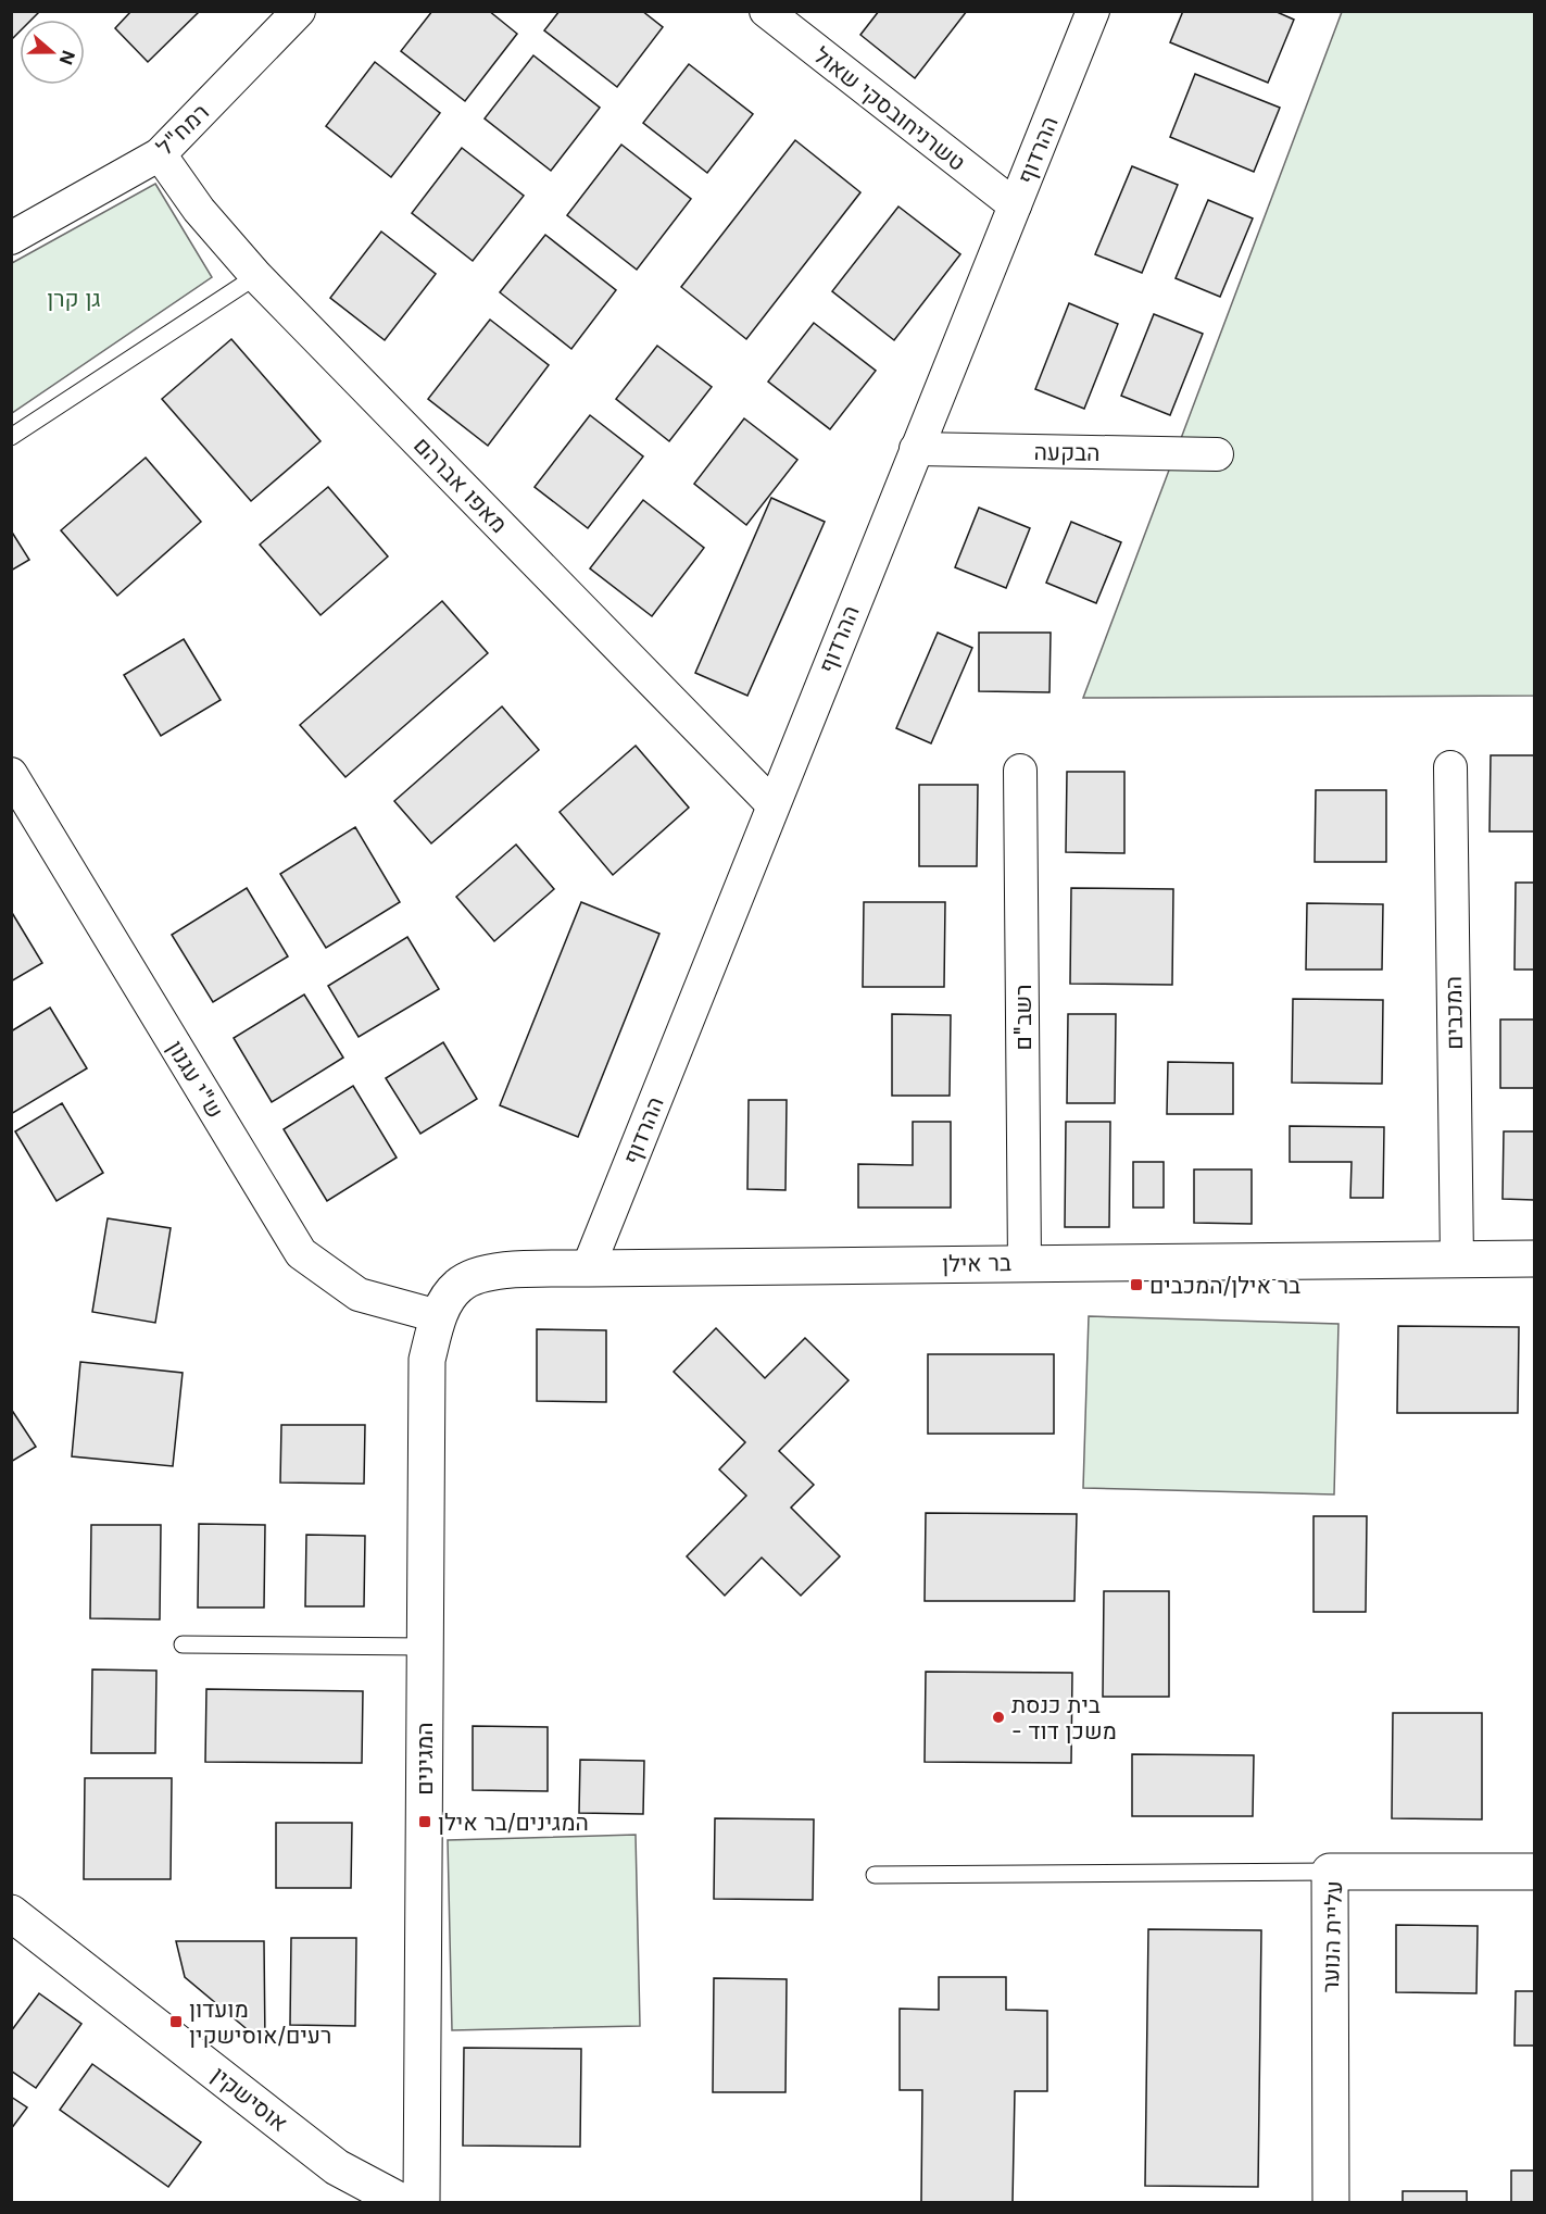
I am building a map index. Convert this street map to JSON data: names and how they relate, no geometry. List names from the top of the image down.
{
  "streets": {
    "street": [
      "טשרניחובסקי שאול",
      "רמח\"ל",
      "ההרדוף",
      "הבקעה",
      "מאפו אברהם",
      "המכבים",
      "רשב\"ם",
      "ש\"י עגנון",
      "בר אילן",
      "המגינים",
      "עליית הנוער",
      "אוסישקין"
    ]
  },
  "crossings": [
    ["טשרניחובסקי שאול", "ההרדוף"],
    ["רמח\"ל", "מאפו אברהם"],
    ["ההרדוף", "הבקעה"],
    ["ההרדוף", "מאפו אברהם"],
    ["ההרדוף", "בר אילן"],
    ["המכבים", "בר אילן"],
    ["רשב\"ם", "בר אילן"],
    ["ש\"י עגנון", "בר אילן"],
    ["ש\"י עגנון", "המגינים"],
    ["בר אילן", "המגינים"]
  ],
  "parks": ["גן קרן"],
  "places": {
    "transit": ["בר אילן/המכבים", "המגינים/בר אילן", "מועדון רעים/אוסישקין"],
    "other": ["בית כנסת - משכן דוד"]
  },
  "north": "right"
}
